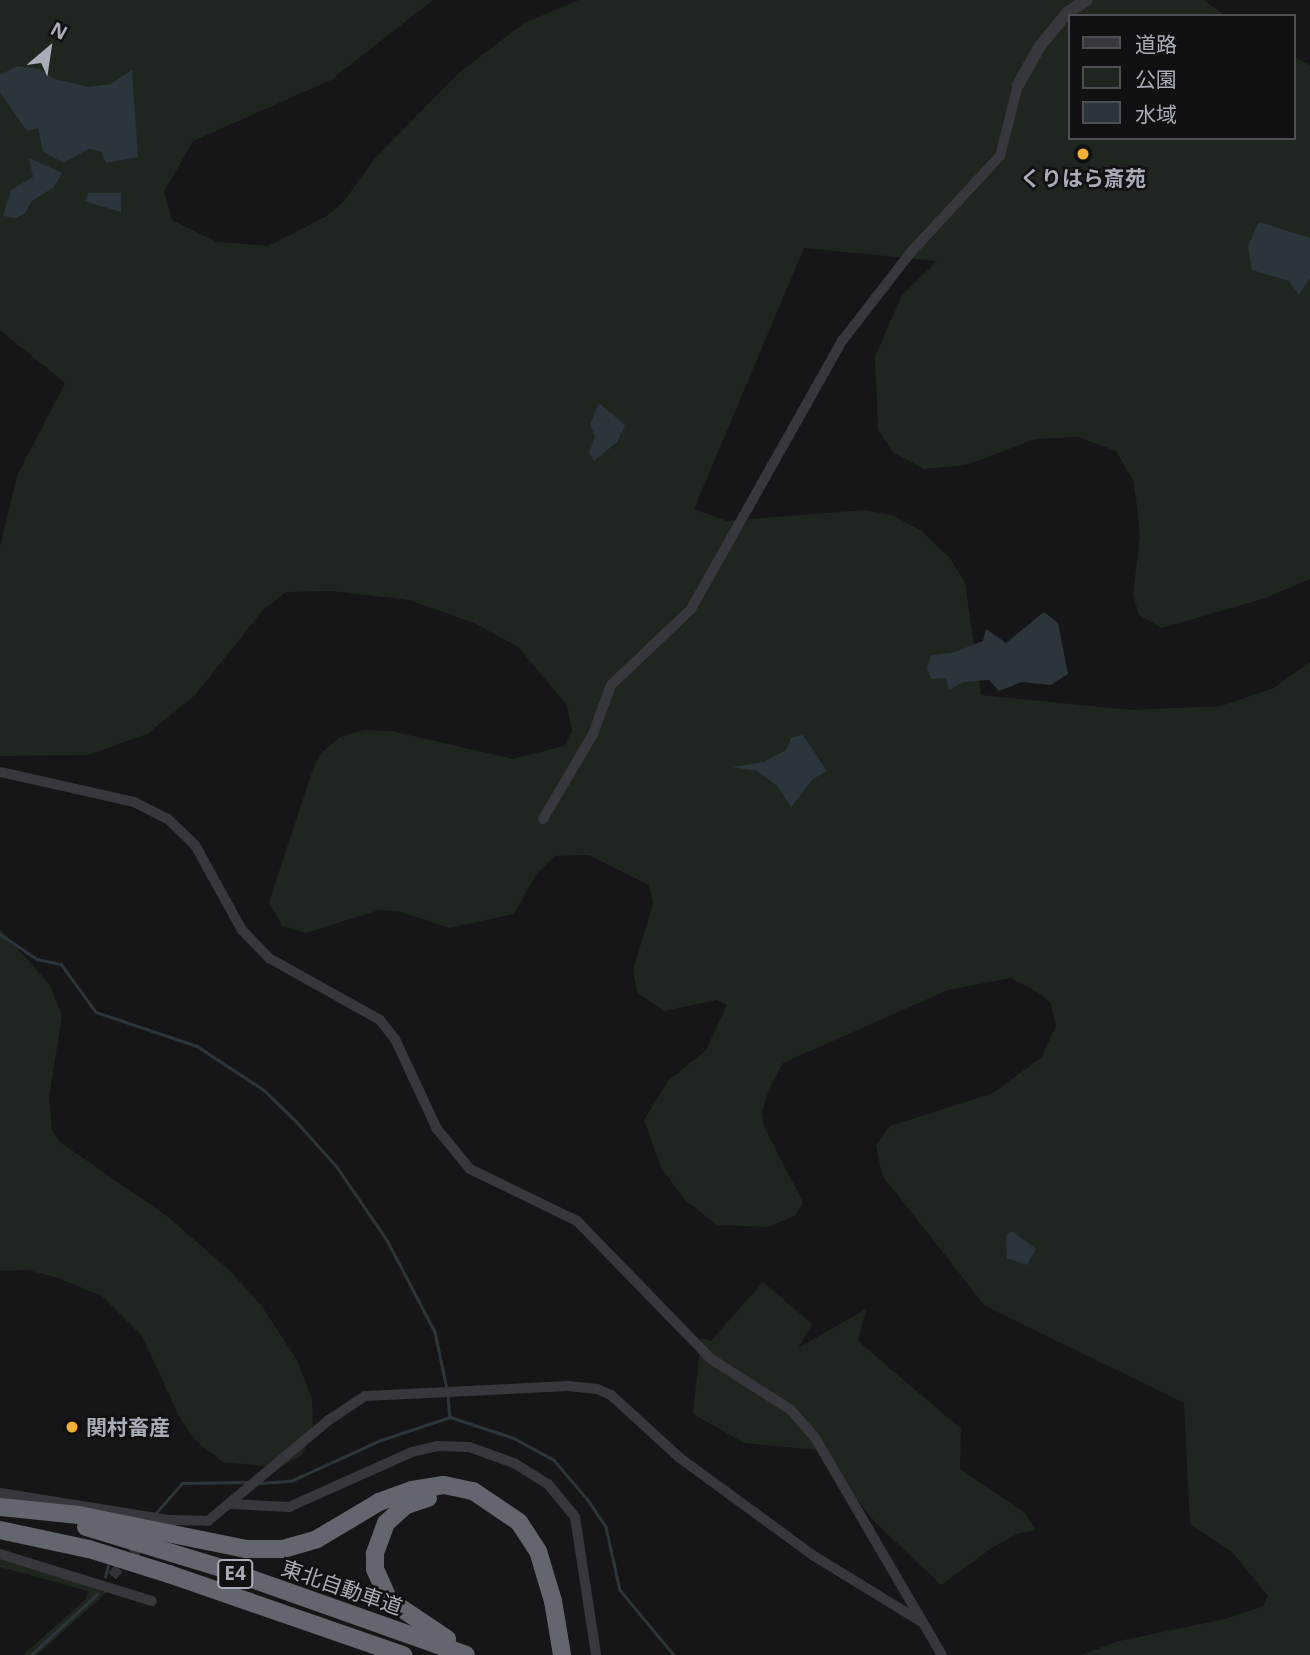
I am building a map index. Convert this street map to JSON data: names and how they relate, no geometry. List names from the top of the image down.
{
  "streets": {
    "highway": ["E4", "東北自動車道"]
  },
  "places": ["くりはら斎苑", "関村畜産"],
  "legend": ["道路", "公園", "水域"],
  "north": "top right"
}
